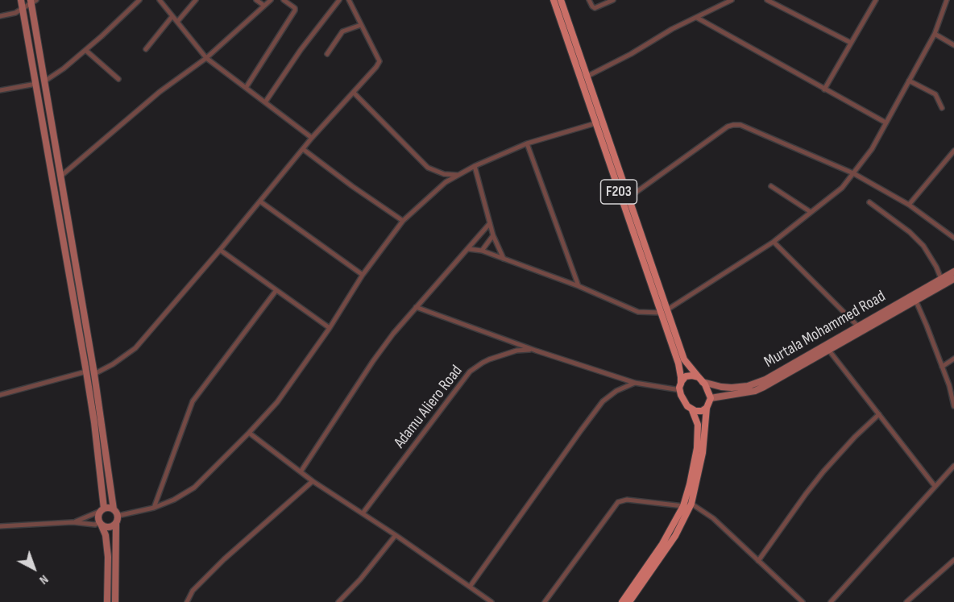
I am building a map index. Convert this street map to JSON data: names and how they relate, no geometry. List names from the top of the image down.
{
  "streets": {
    "main road": ["F203", "Murtala Mohammed Road"],
    "street": ["Adamu Aliero Road"]
  },
  "crossings": [
    ["F203", "Murtala Mohammed Road"]
  ],
  "north": "bottom right"
}
